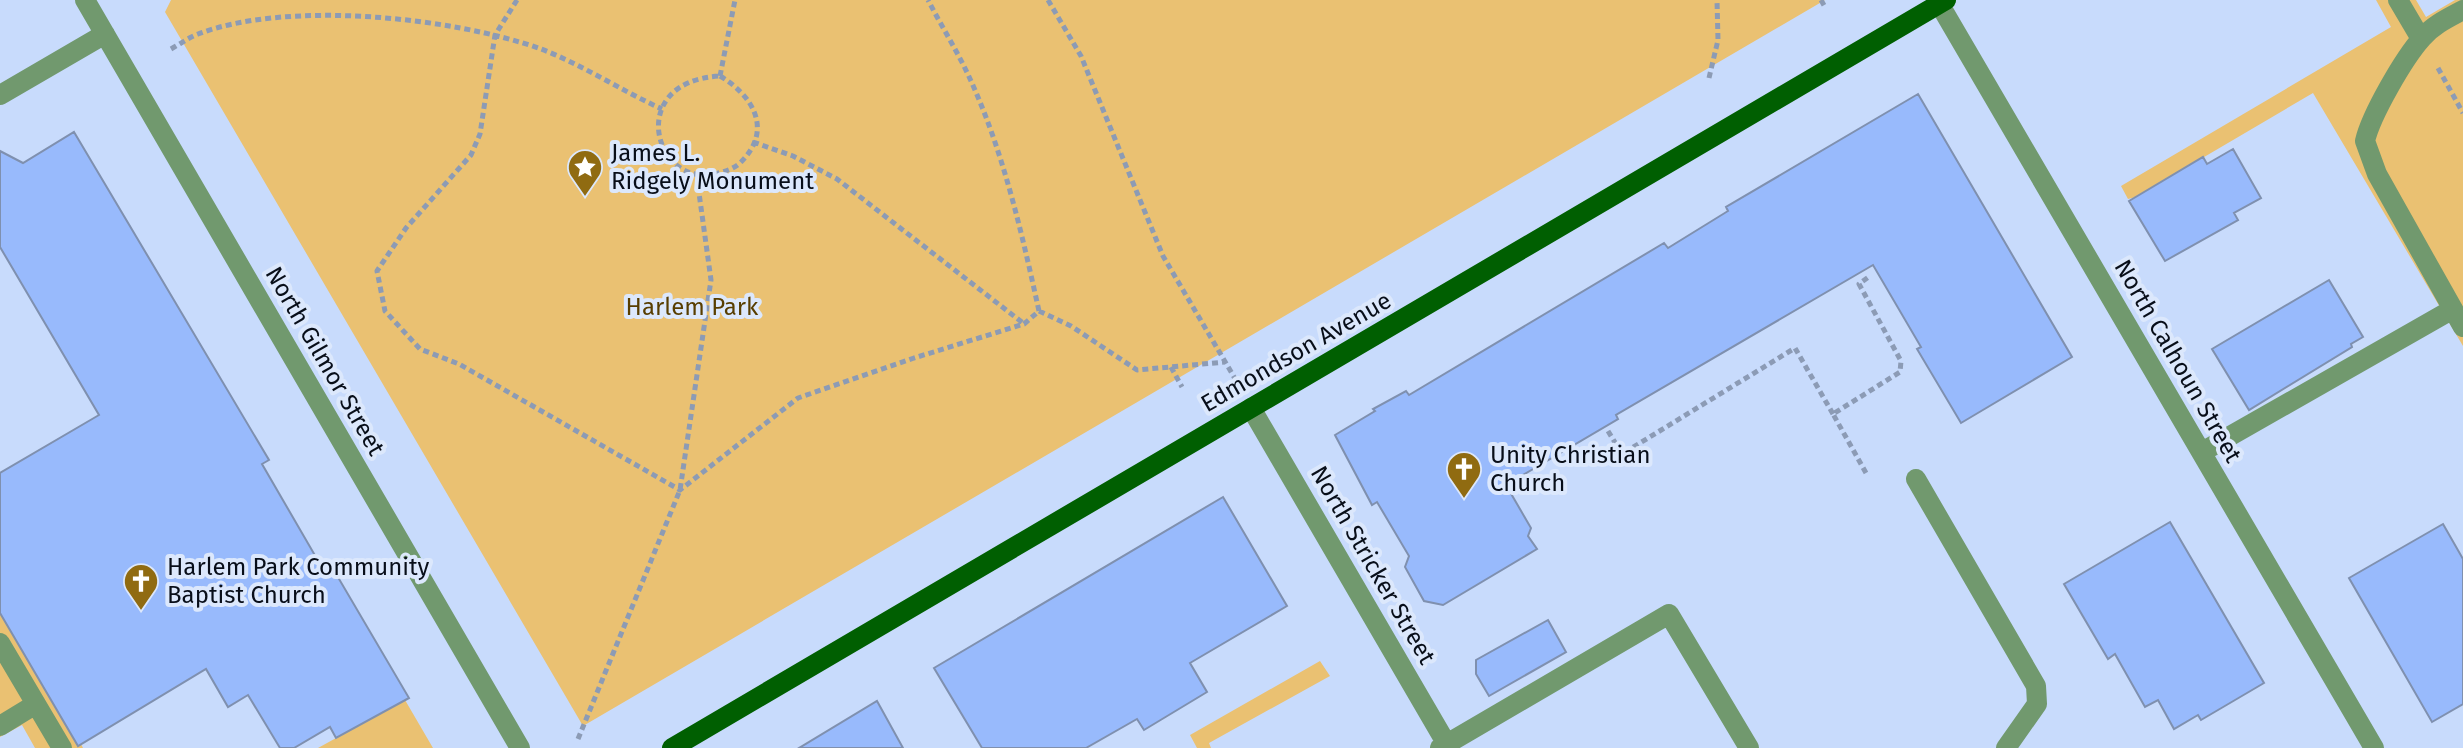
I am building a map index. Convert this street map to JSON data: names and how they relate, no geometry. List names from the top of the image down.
{
  "streets": {
    "main road": ["Edmondson Avenue"],
    "street": ["North Gilmor Street", "North Calhoun Street", "North Stricker Street"]
  },
  "crossings": [
    ["Edmondson Avenue", "North Calhoun Street"],
    ["Edmondson Avenue", "North Stricker Street"]
  ],
  "parks": ["Harlem Park"],
  "places": {
    "place": ["James L. Ridgely Monument"],
    "church": ["Unity Christian Church", "Harlem Park Community Baptist Church"]
  }
}
